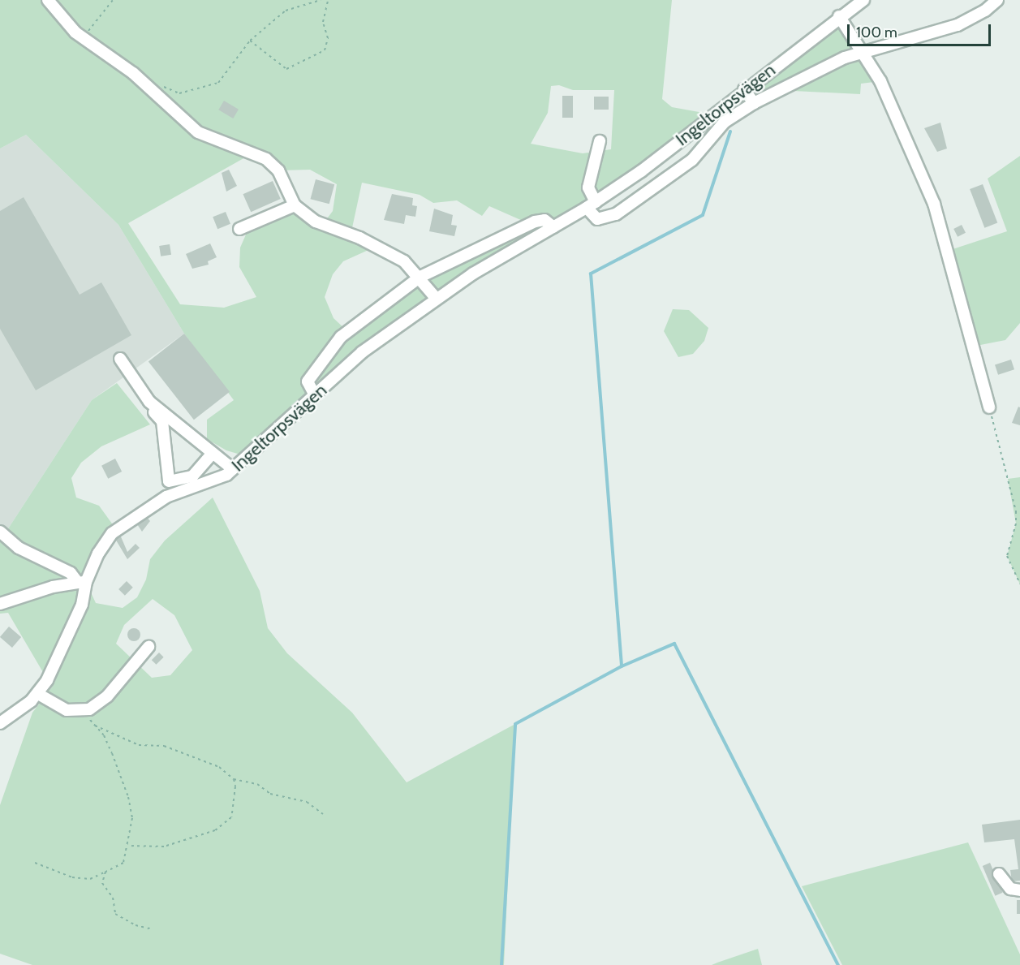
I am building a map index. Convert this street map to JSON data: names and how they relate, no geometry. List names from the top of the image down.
{
  "streets": {
    "street": ["Ingeltorpsvägen"]
  },
  "scale_bar": "100 m"
}
